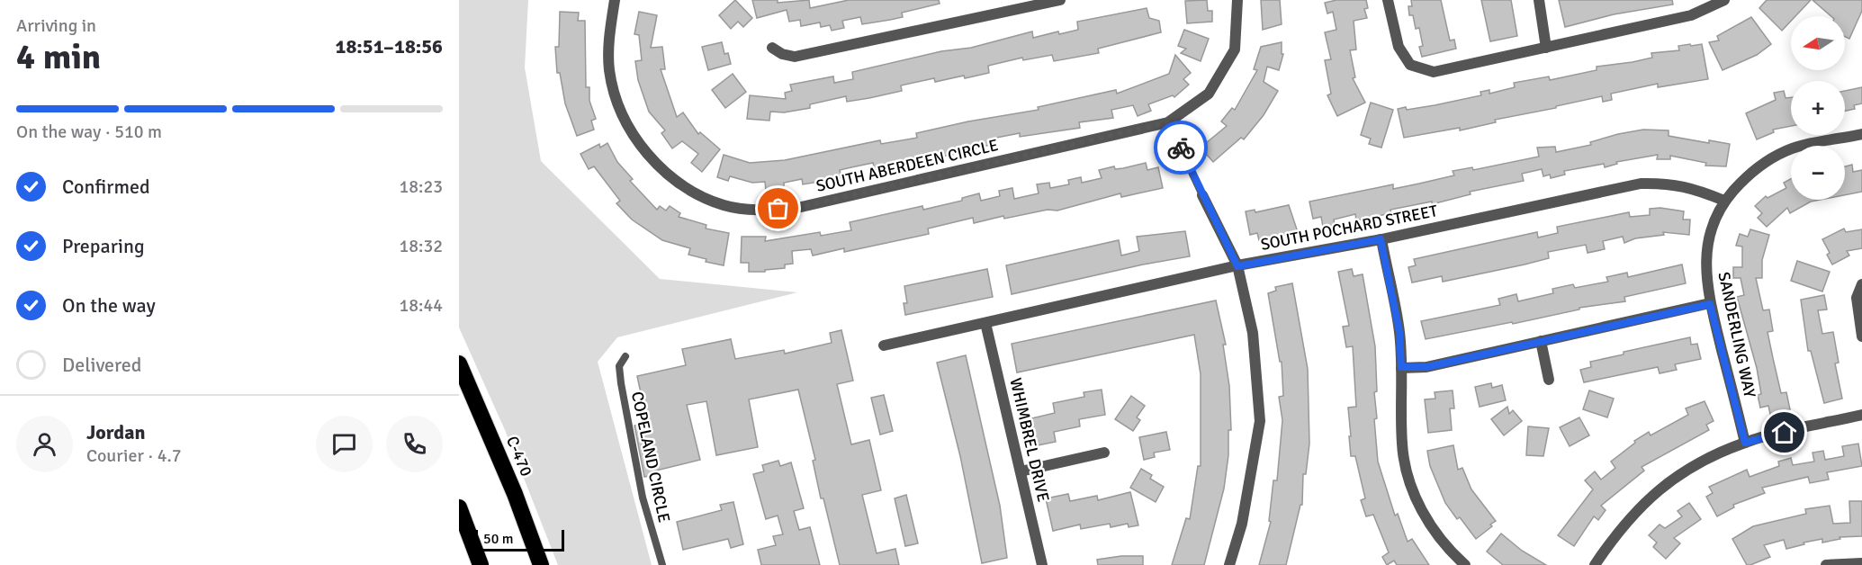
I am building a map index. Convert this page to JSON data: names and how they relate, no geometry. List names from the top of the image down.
{
  "streets": {
    "highway": ["C-470"],
    "street": [
      "SOUTH ABERDEEN CIRCLE",
      "SOUTH POCHARD STREET",
      "SANDERLING WAY",
      "WHIMBREL DRIVE"
    ],
    "lane": ["COPELAND CIRCLE"]
  },
  "crossings": [
    ["SOUTH POCHARD STREET", "SANDERLING WAY"],
    ["SOUTH POCHARD STREET", "WHIMBREL DRIVE"]
  ],
  "scale_bar": "50 m",
  "north": "left",
  "page": {
    "heading": ["4 min", "Arriving in", "18:51–18:56"],
    "panel": ["Jordan", "Courier · 4.7"],
    "map_buttons": ["+", "−"],
    "bar": "On the way · 510 m",
    "list": [
      ["Confirmed", "18:23"],
      ["Preparing", "18:32"],
      ["On the way", "18:44"],
      "Delivered"
    ],
    "scale": "50 m"
  }
}
